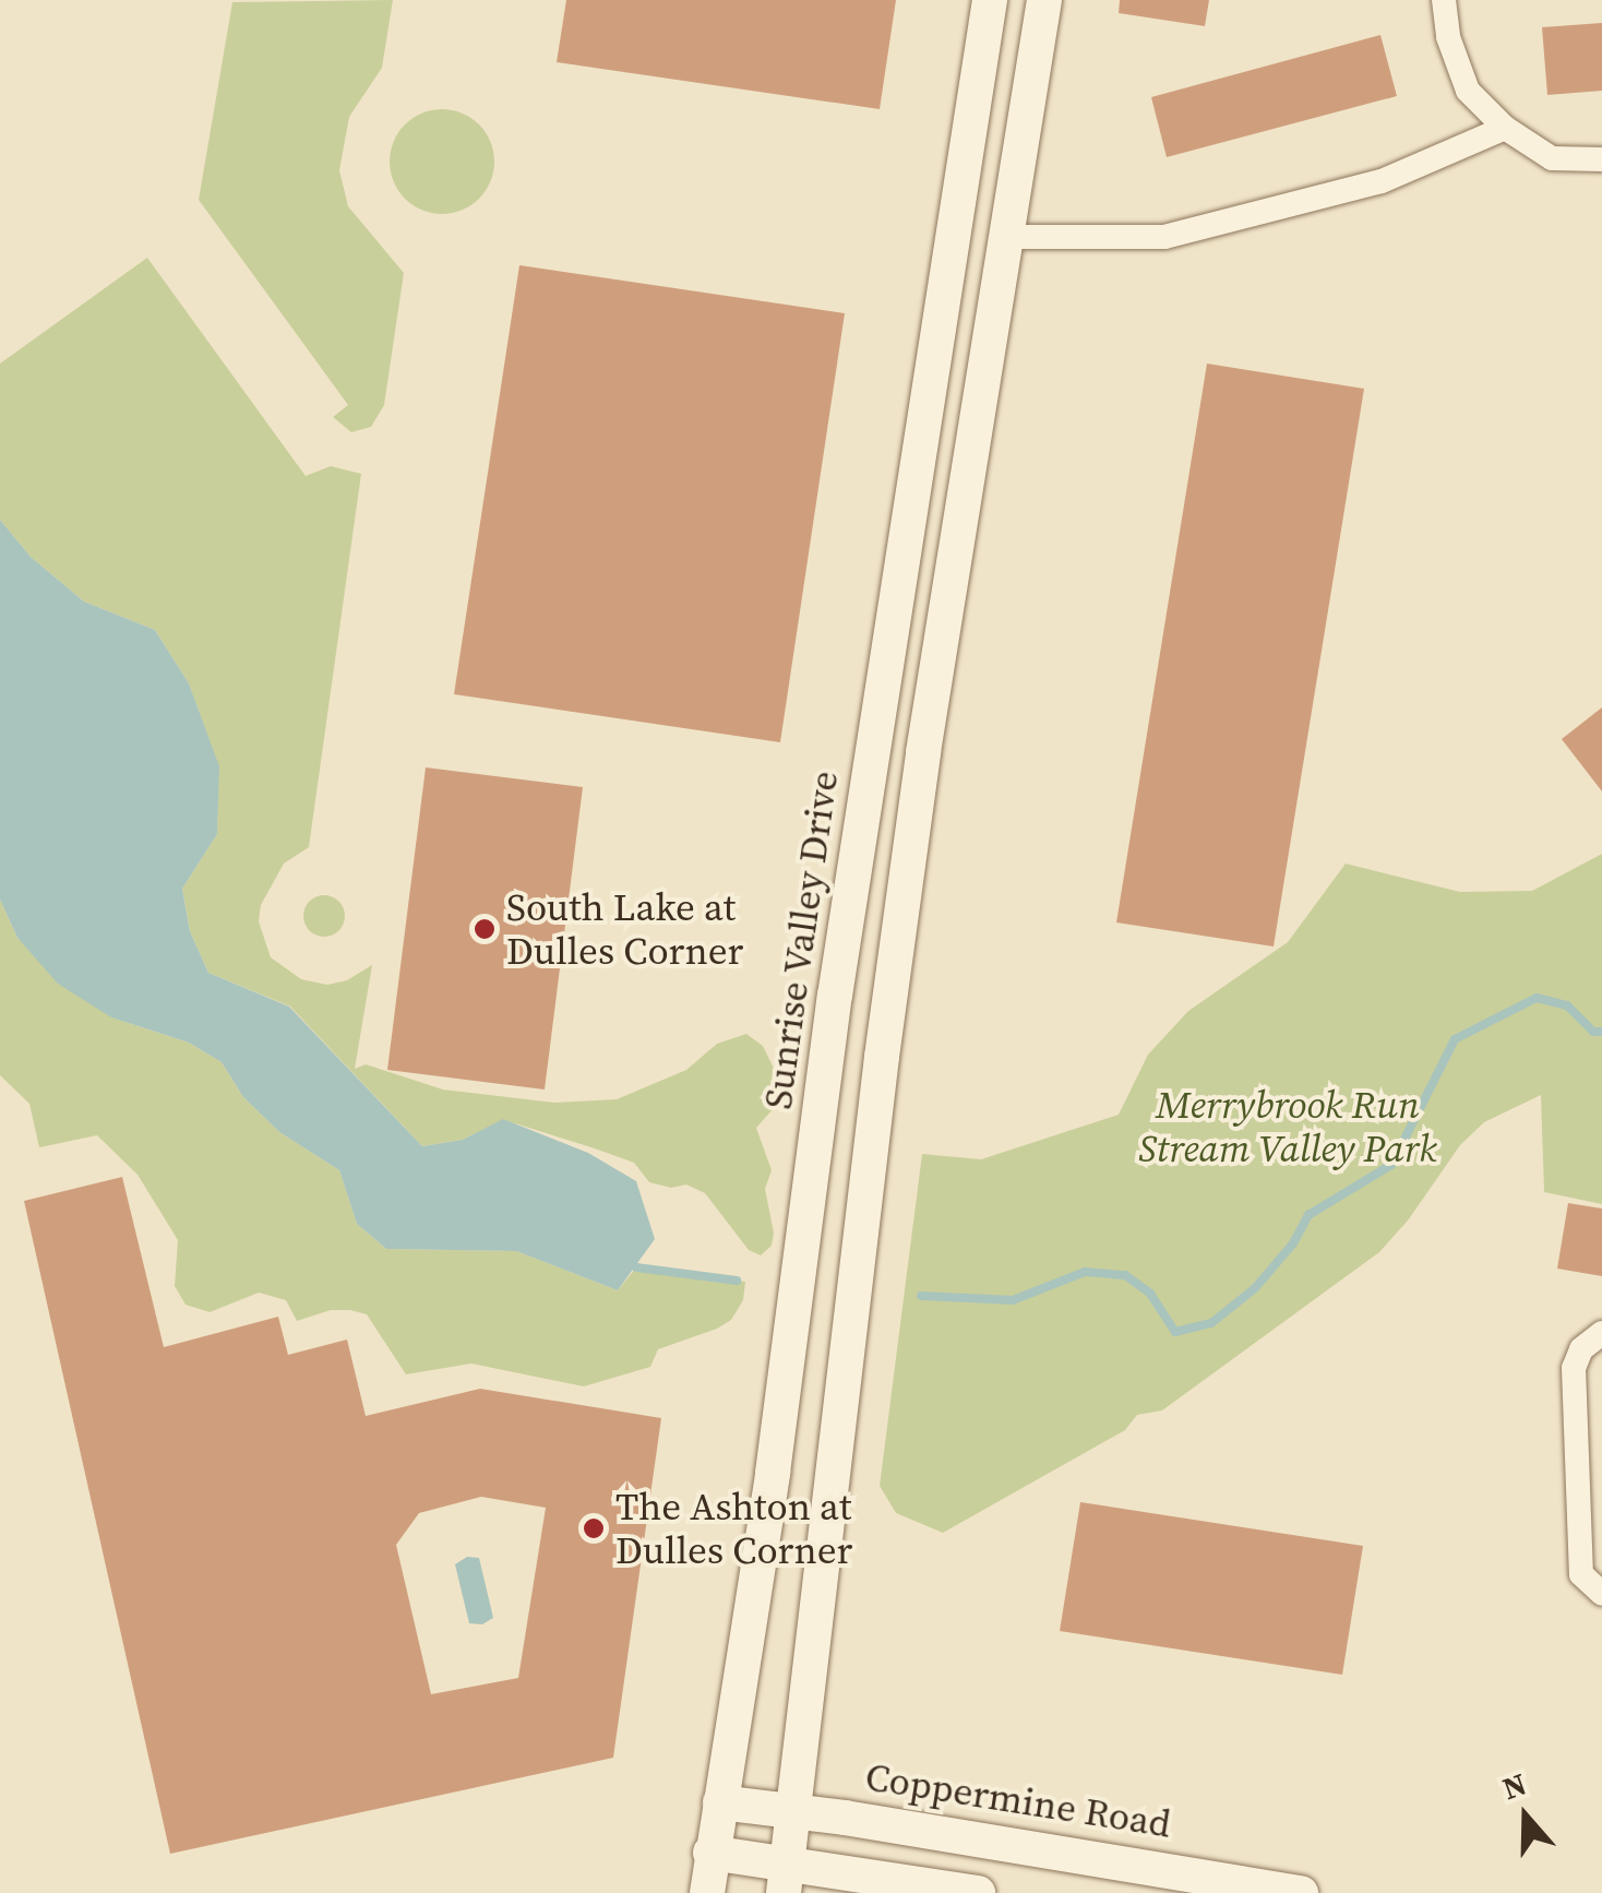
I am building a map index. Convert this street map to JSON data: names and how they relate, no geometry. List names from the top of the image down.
{
  "streets": {
    "main road": ["Sunrise Valley Drive", "Coppermine Road"]
  },
  "crossings": [
    ["Sunrise Valley Drive", "Coppermine Road"]
  ],
  "parks": ["Merrybrook Run Stream Valley Park"],
  "places": ["South Lake at Dulles Corner", "The Ashton at Dulles Corner"],
  "north": "top"
}
